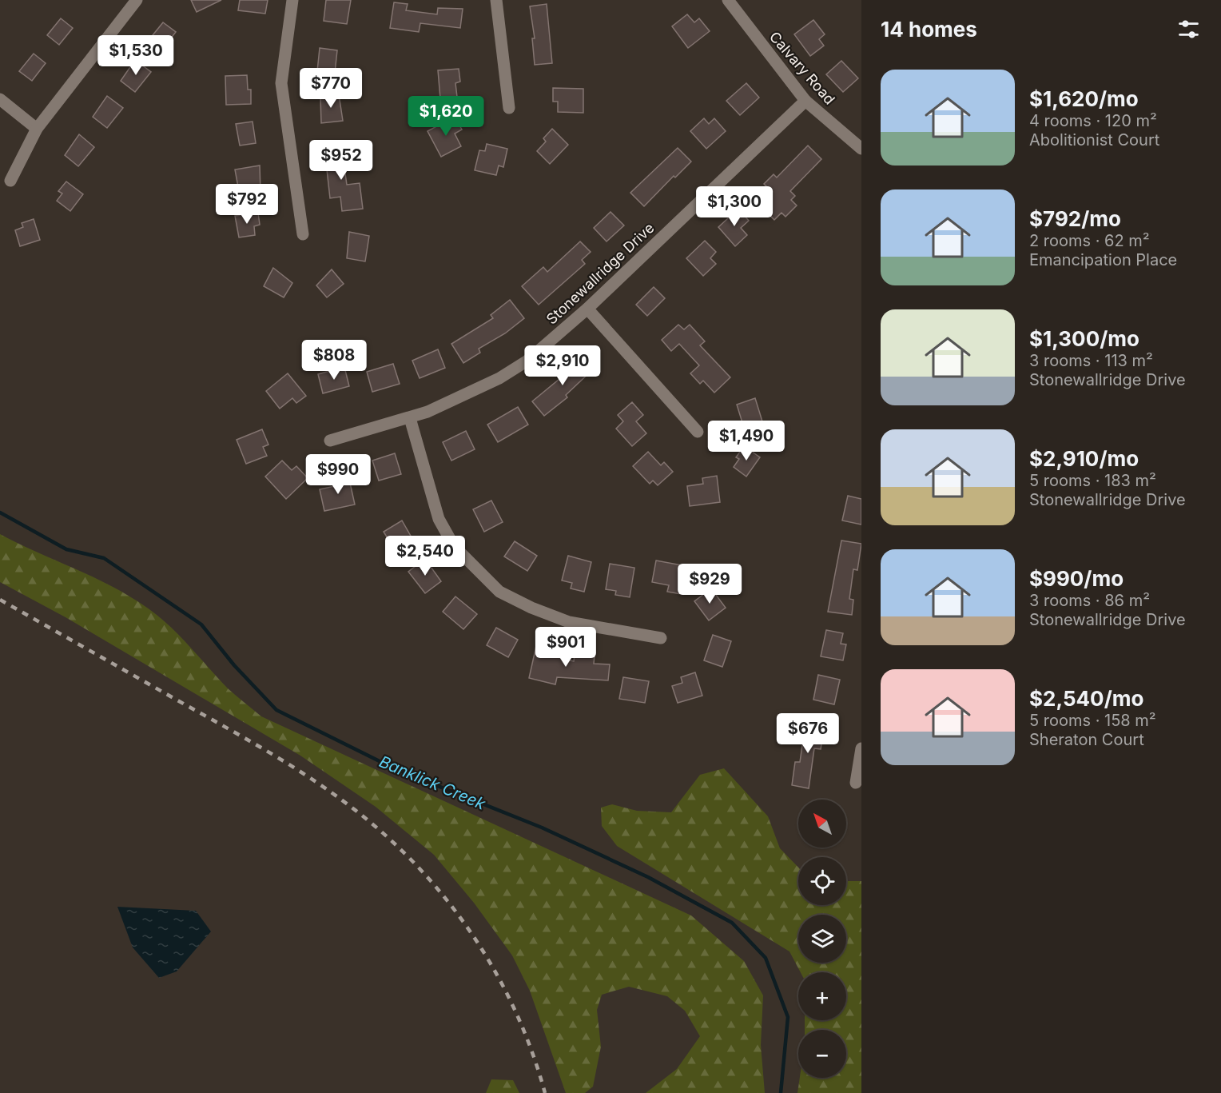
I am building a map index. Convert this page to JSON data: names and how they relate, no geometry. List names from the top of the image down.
{
  "streets": {
    "street": ["Calvary Road", "Stonewallridge Drive"]
  },
  "crossings": [
    ["Calvary Road", "Stonewallridge Drive"]
  ],
  "water": ["Banklick Creek"],
  "north": "top left",
  "page": {
    "heading": "14 homes",
    "price": [
      "$1,530",
      "$770",
      "$1,620",
      "$952",
      "$792",
      "$1,300",
      "$808",
      "$2,910",
      "$1,490",
      "$990",
      "$2,540",
      "$929",
      "$901",
      "$676"
    ],
    "list": [
      {
        "name": "$1,620/mo",
        "note": "4 rooms · 120 m² · Abolitionist Court"
      },
      {
        "name": "$792/mo",
        "note": "2 rooms · 62 m² · Emancipation Place"
      },
      {
        "name": "$1,300/mo",
        "note": "3 rooms · 113 m² · Stonewallridge Drive"
      },
      {
        "name": "$2,910/mo",
        "note": "5 rooms · 183 m² · Stonewallridge Drive"
      },
      {
        "name": "$990/mo",
        "note": "3 rooms · 86 m² · Stonewallridge Drive"
      },
      {
        "name": "$2,540/mo",
        "note": "5 rooms · 158 m² · Sheraton Court"
      }
    ],
    "map_buttons": ["+", "−"]
  }
}
